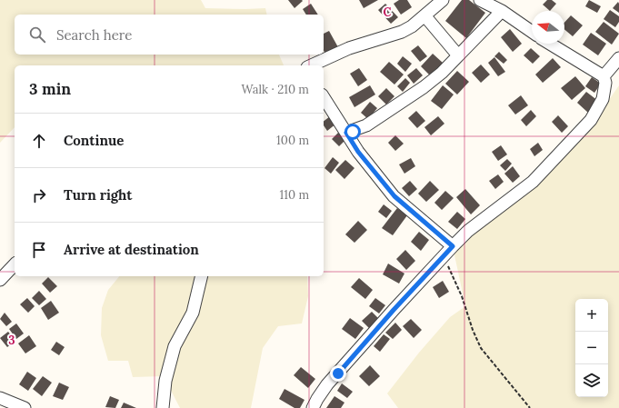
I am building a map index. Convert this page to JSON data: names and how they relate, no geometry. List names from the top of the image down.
{
  "north": "left",
  "page": {
    "search": "Search here",
    "heading": ["3 min", "Walk · 210 m"],
    "list": [
      ["Continue", "100 m"],
      ["Turn right", "110 m"],
      "Arrive at destination"
    ],
    "map_buttons": ["+", "−"]
  },
  "grid": {
    "columns": ["C"],
    "rows": ["3"]
  }
}
